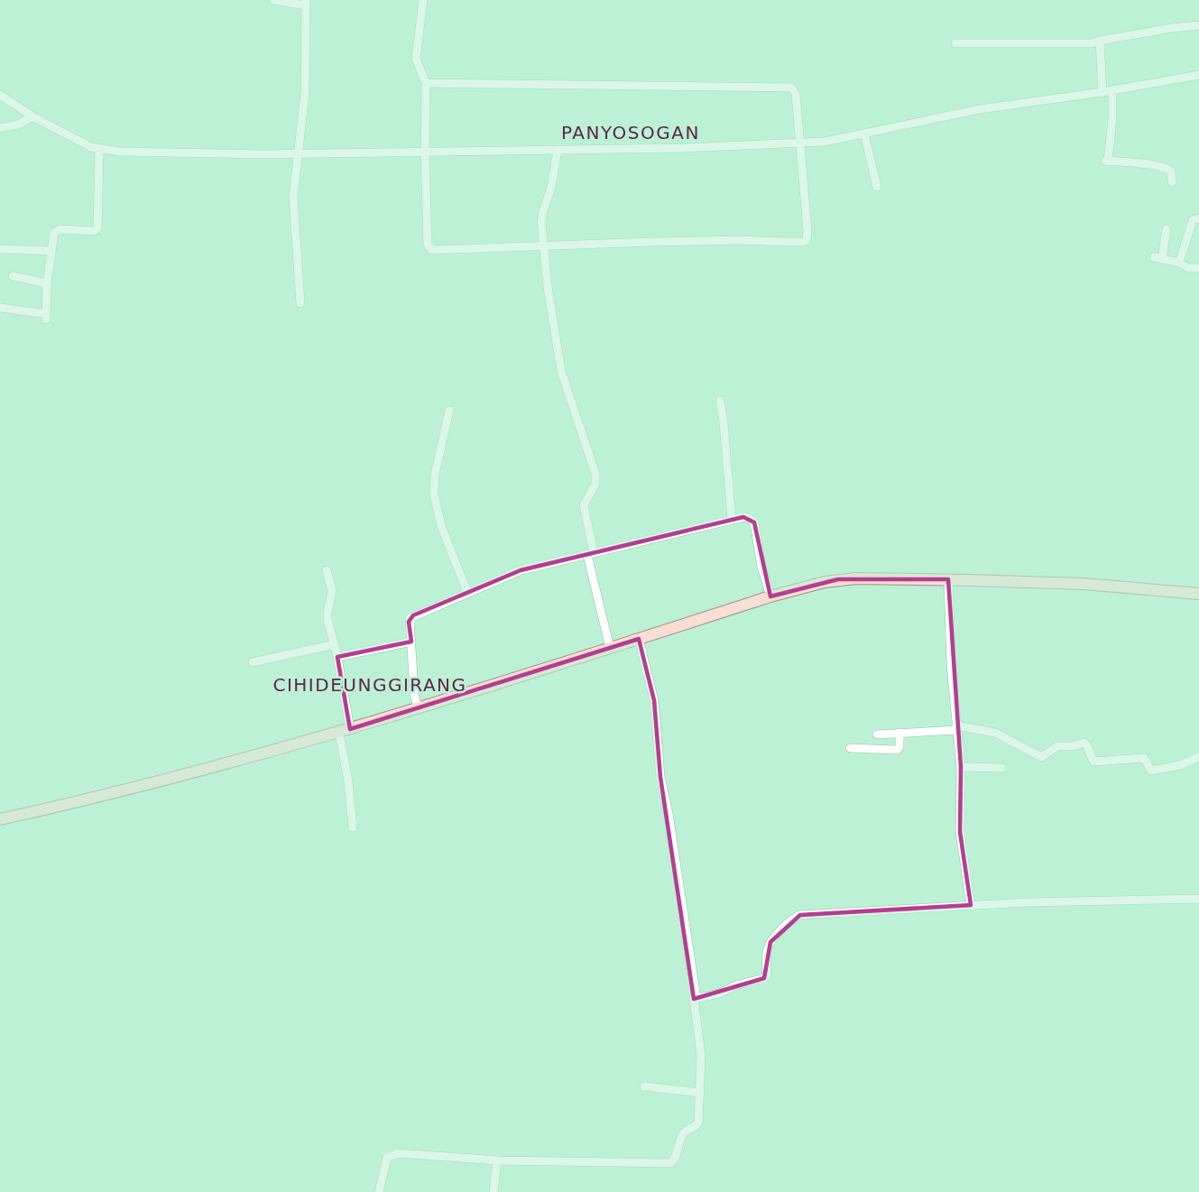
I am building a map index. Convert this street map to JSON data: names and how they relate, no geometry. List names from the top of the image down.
{
  "districts": ["PANYOSOGAN", "CIHIDEUNGGIRANG"]
}
